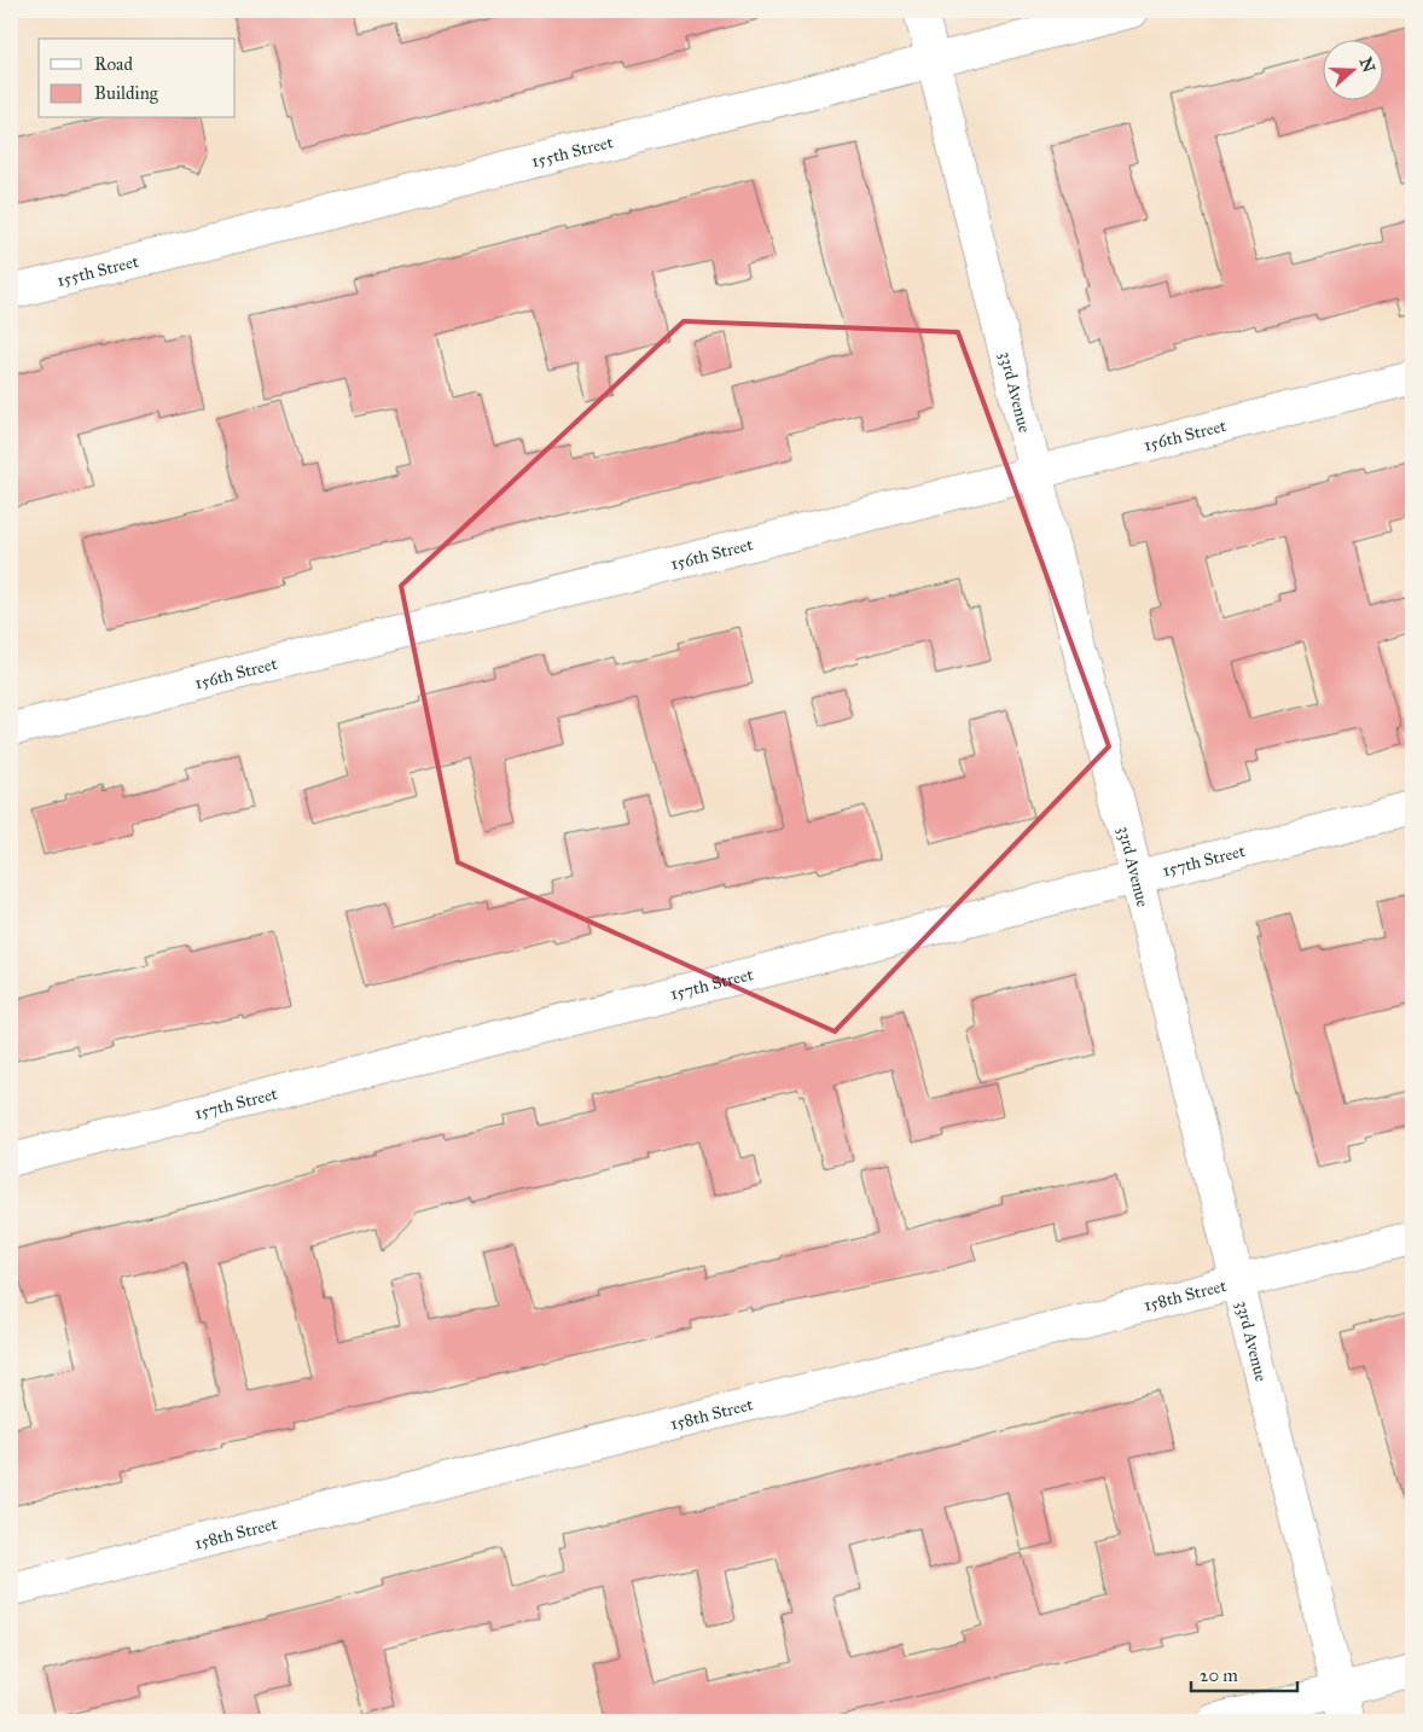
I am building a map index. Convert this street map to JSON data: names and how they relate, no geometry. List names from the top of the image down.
{
  "streets": {
    "street": [
      "155th Street",
      "33rd Avenue",
      "156th Street",
      "157th Street",
      "158th Street"
    ]
  },
  "crossings": [
    ["155th Street", "33rd Avenue"],
    ["33rd Avenue", "156th Street"],
    ["33rd Avenue", "157th Street"],
    ["33rd Avenue", "158th Street"]
  ],
  "legend": ["Road", "Building"],
  "scale_bar": "20 m",
  "north": "right"
}
